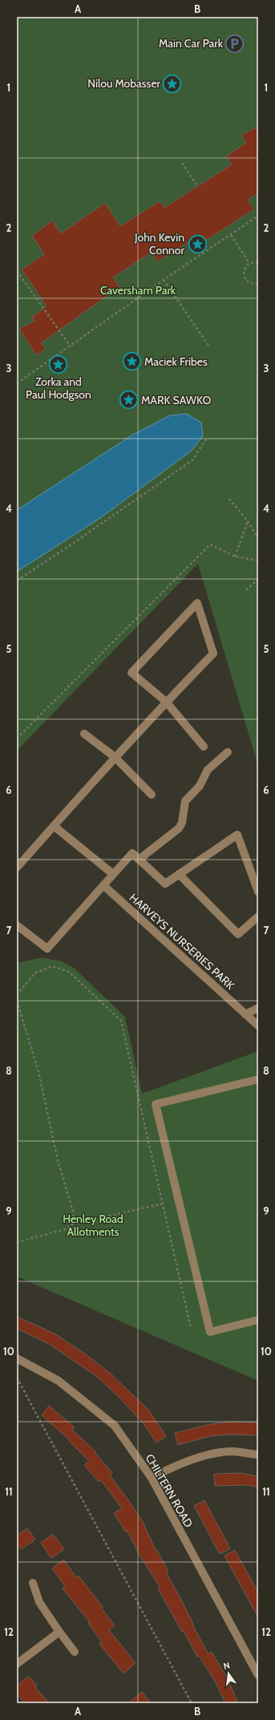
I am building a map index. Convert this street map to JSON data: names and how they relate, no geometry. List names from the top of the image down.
{
  "streets": {
    "street": ["HARVEYS NURSERIES PARK", "CHILTERN ROAD"]
  },
  "parks": ["Caversham Park", "Henley Road Allotments"],
  "places": {
    "parking": ["Main Car Park"],
    "place": [
      "Nilou Mobasser",
      "John Kevin Connor",
      "Maciek Fribes",
      "Zorka and Paul Hodgson",
      "MARK SAWKO"
    ]
  },
  "north": "top",
  "grid": {
    "columns": ["A", "B"],
    "rows": [
      "1",
      "2",
      "3",
      "4",
      "5",
      "6",
      "7",
      "8",
      "9",
      "10",
      "11",
      "12"
    ]
  }
}
